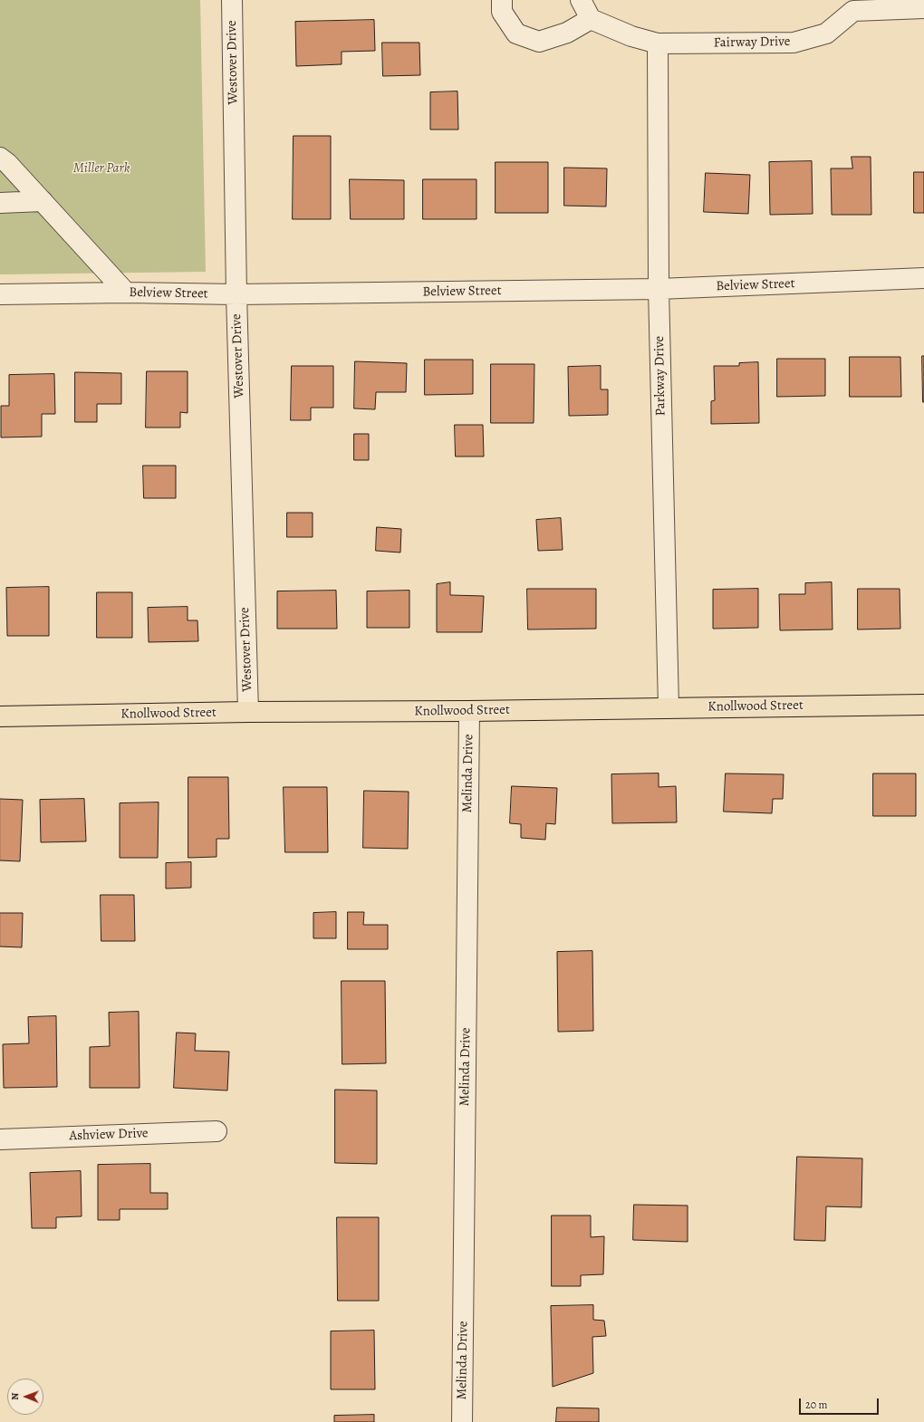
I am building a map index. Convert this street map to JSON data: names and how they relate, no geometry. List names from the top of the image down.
{
  "streets": {
    "main road": ["Knollwood Street"],
    "street": [
      "Fairway Drive",
      "Westover Drive",
      "Belview Street",
      "Parkway Drive",
      "Melinda Drive",
      "Ashview Drive"
    ]
  },
  "crossings": [
    ["Fairway Drive", "Parkway Drive"],
    ["Westover Drive", "Belview Street"],
    ["Westover Drive", "Knollwood Street"],
    ["Belview Street", "Parkway Drive"],
    ["Parkway Drive", "Knollwood Street"],
    ["Knollwood Street", "Melinda Drive"]
  ],
  "parks": ["Miller Park"],
  "scale_bar": "20 m",
  "north": "left"
}
